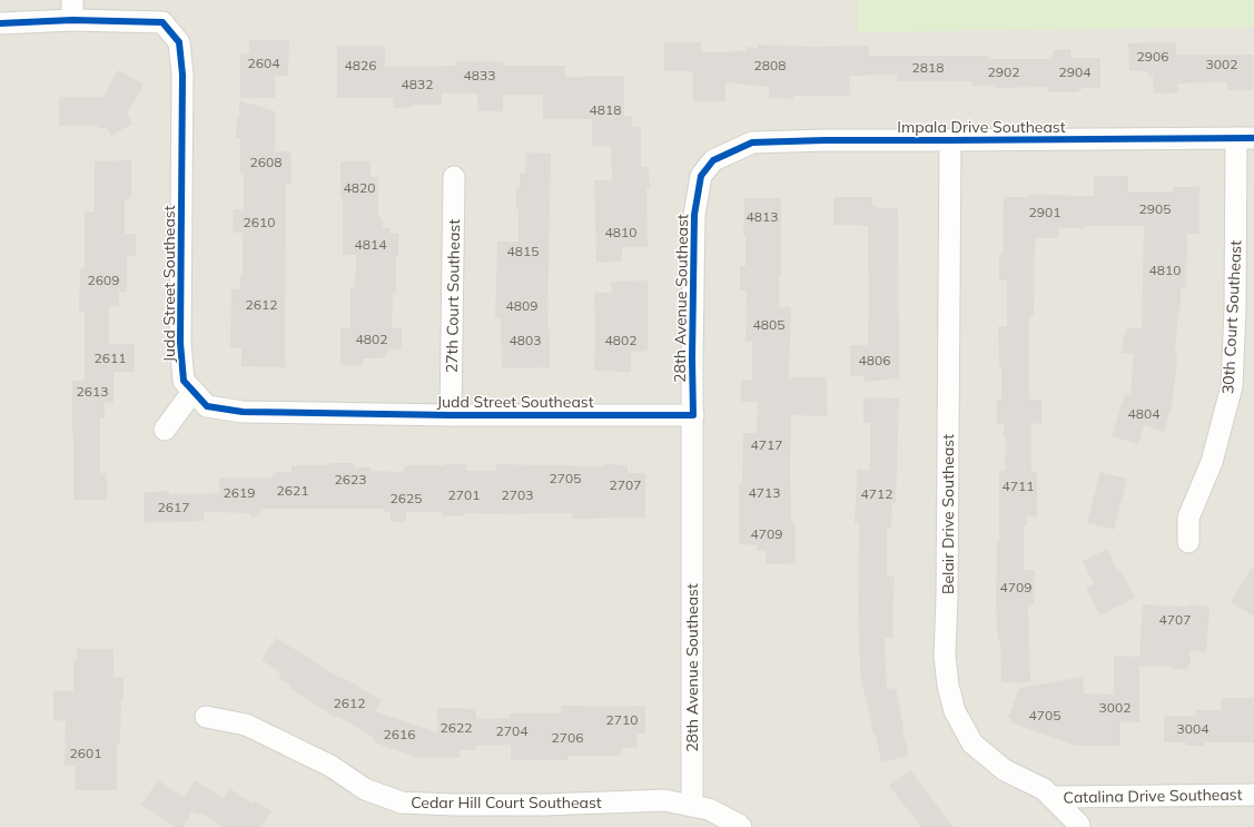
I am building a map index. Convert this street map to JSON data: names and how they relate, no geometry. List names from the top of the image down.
{
  "streets": {
    "street": [
      "Impala Drive Southeast",
      "Judd Street Southeast",
      "27th Court Southeast",
      "28th Avenue Southeast",
      "30th Court Southeast",
      "Belair Drive Southeast",
      "Catalina Drive Southeast",
      "Cedar Hill Court Southeast"
    ]
  },
  "crossings": [
    ["Impala Drive Southeast", "28th Avenue Southeast"],
    ["Impala Drive Southeast", "30th Court Southeast"],
    ["Impala Drive Southeast", "Belair Drive Southeast"],
    ["Judd Street Southeast", "27th Court Southeast"],
    ["Judd Street Southeast", "28th Avenue Southeast"],
    ["28th Avenue Southeast", "Cedar Hill Court Southeast"],
    ["Belair Drive Southeast", "Catalina Drive Southeast"]
  ],
  "house_numbers": [
    "2906",
    "2604",
    "3002",
    "4826",
    "2808",
    "2818",
    "2902",
    "2904",
    "4833",
    "4832",
    "4818",
    "2608",
    "4820",
    "2905",
    "2901",
    "4813",
    "2610",
    "4810",
    "4814",
    "4815",
    "4810",
    "2609",
    "2612",
    "4809",
    "4805",
    "4802",
    "4803",
    "4802",
    "2611",
    "4806",
    "2613",
    "4804",
    "4717",
    "2705",
    "2623",
    "2707",
    "4711",
    "2621",
    "2619",
    "4713",
    "4712",
    "2701",
    "2703",
    "2625",
    "2617",
    "4709",
    "4709",
    "4707",
    "2612",
    "3002",
    "4705",
    "2710",
    "2622",
    "3004",
    "2704",
    "2616",
    "2706",
    "2601"
  ]
}
